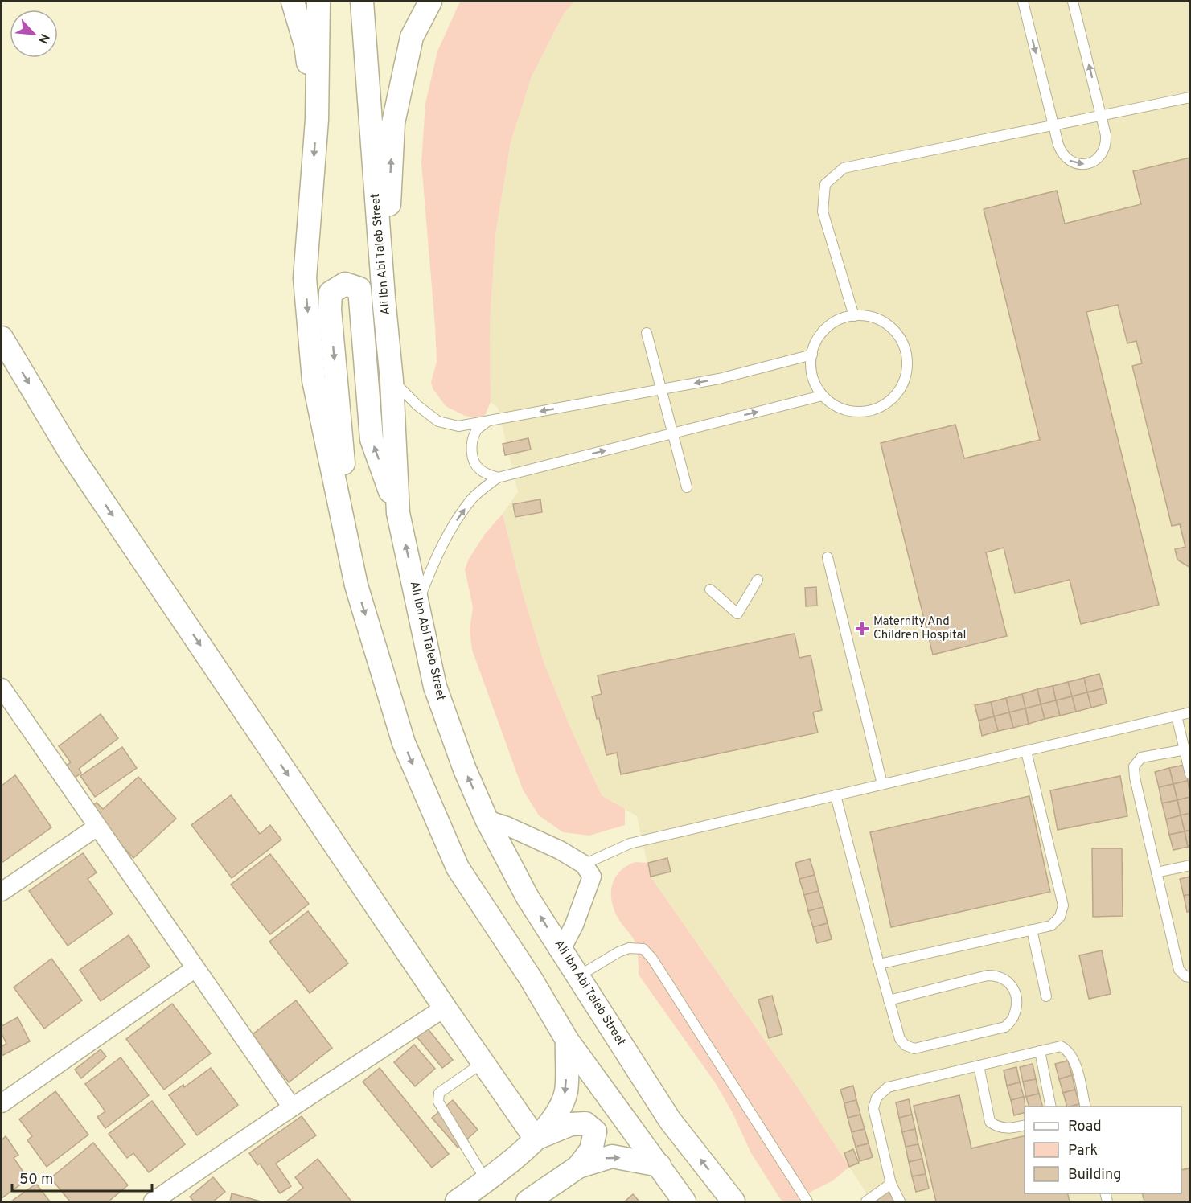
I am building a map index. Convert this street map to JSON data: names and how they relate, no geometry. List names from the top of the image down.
{
  "streets": {
    "street": ["Ali Ibn Abi Taleb Street"]
  },
  "places": {
    "health": ["Maternity And Children Hospital"]
  },
  "legend": ["Road", "Park", "Building"],
  "scale_bar": "50 m",
  "north": "bottom right"
}
